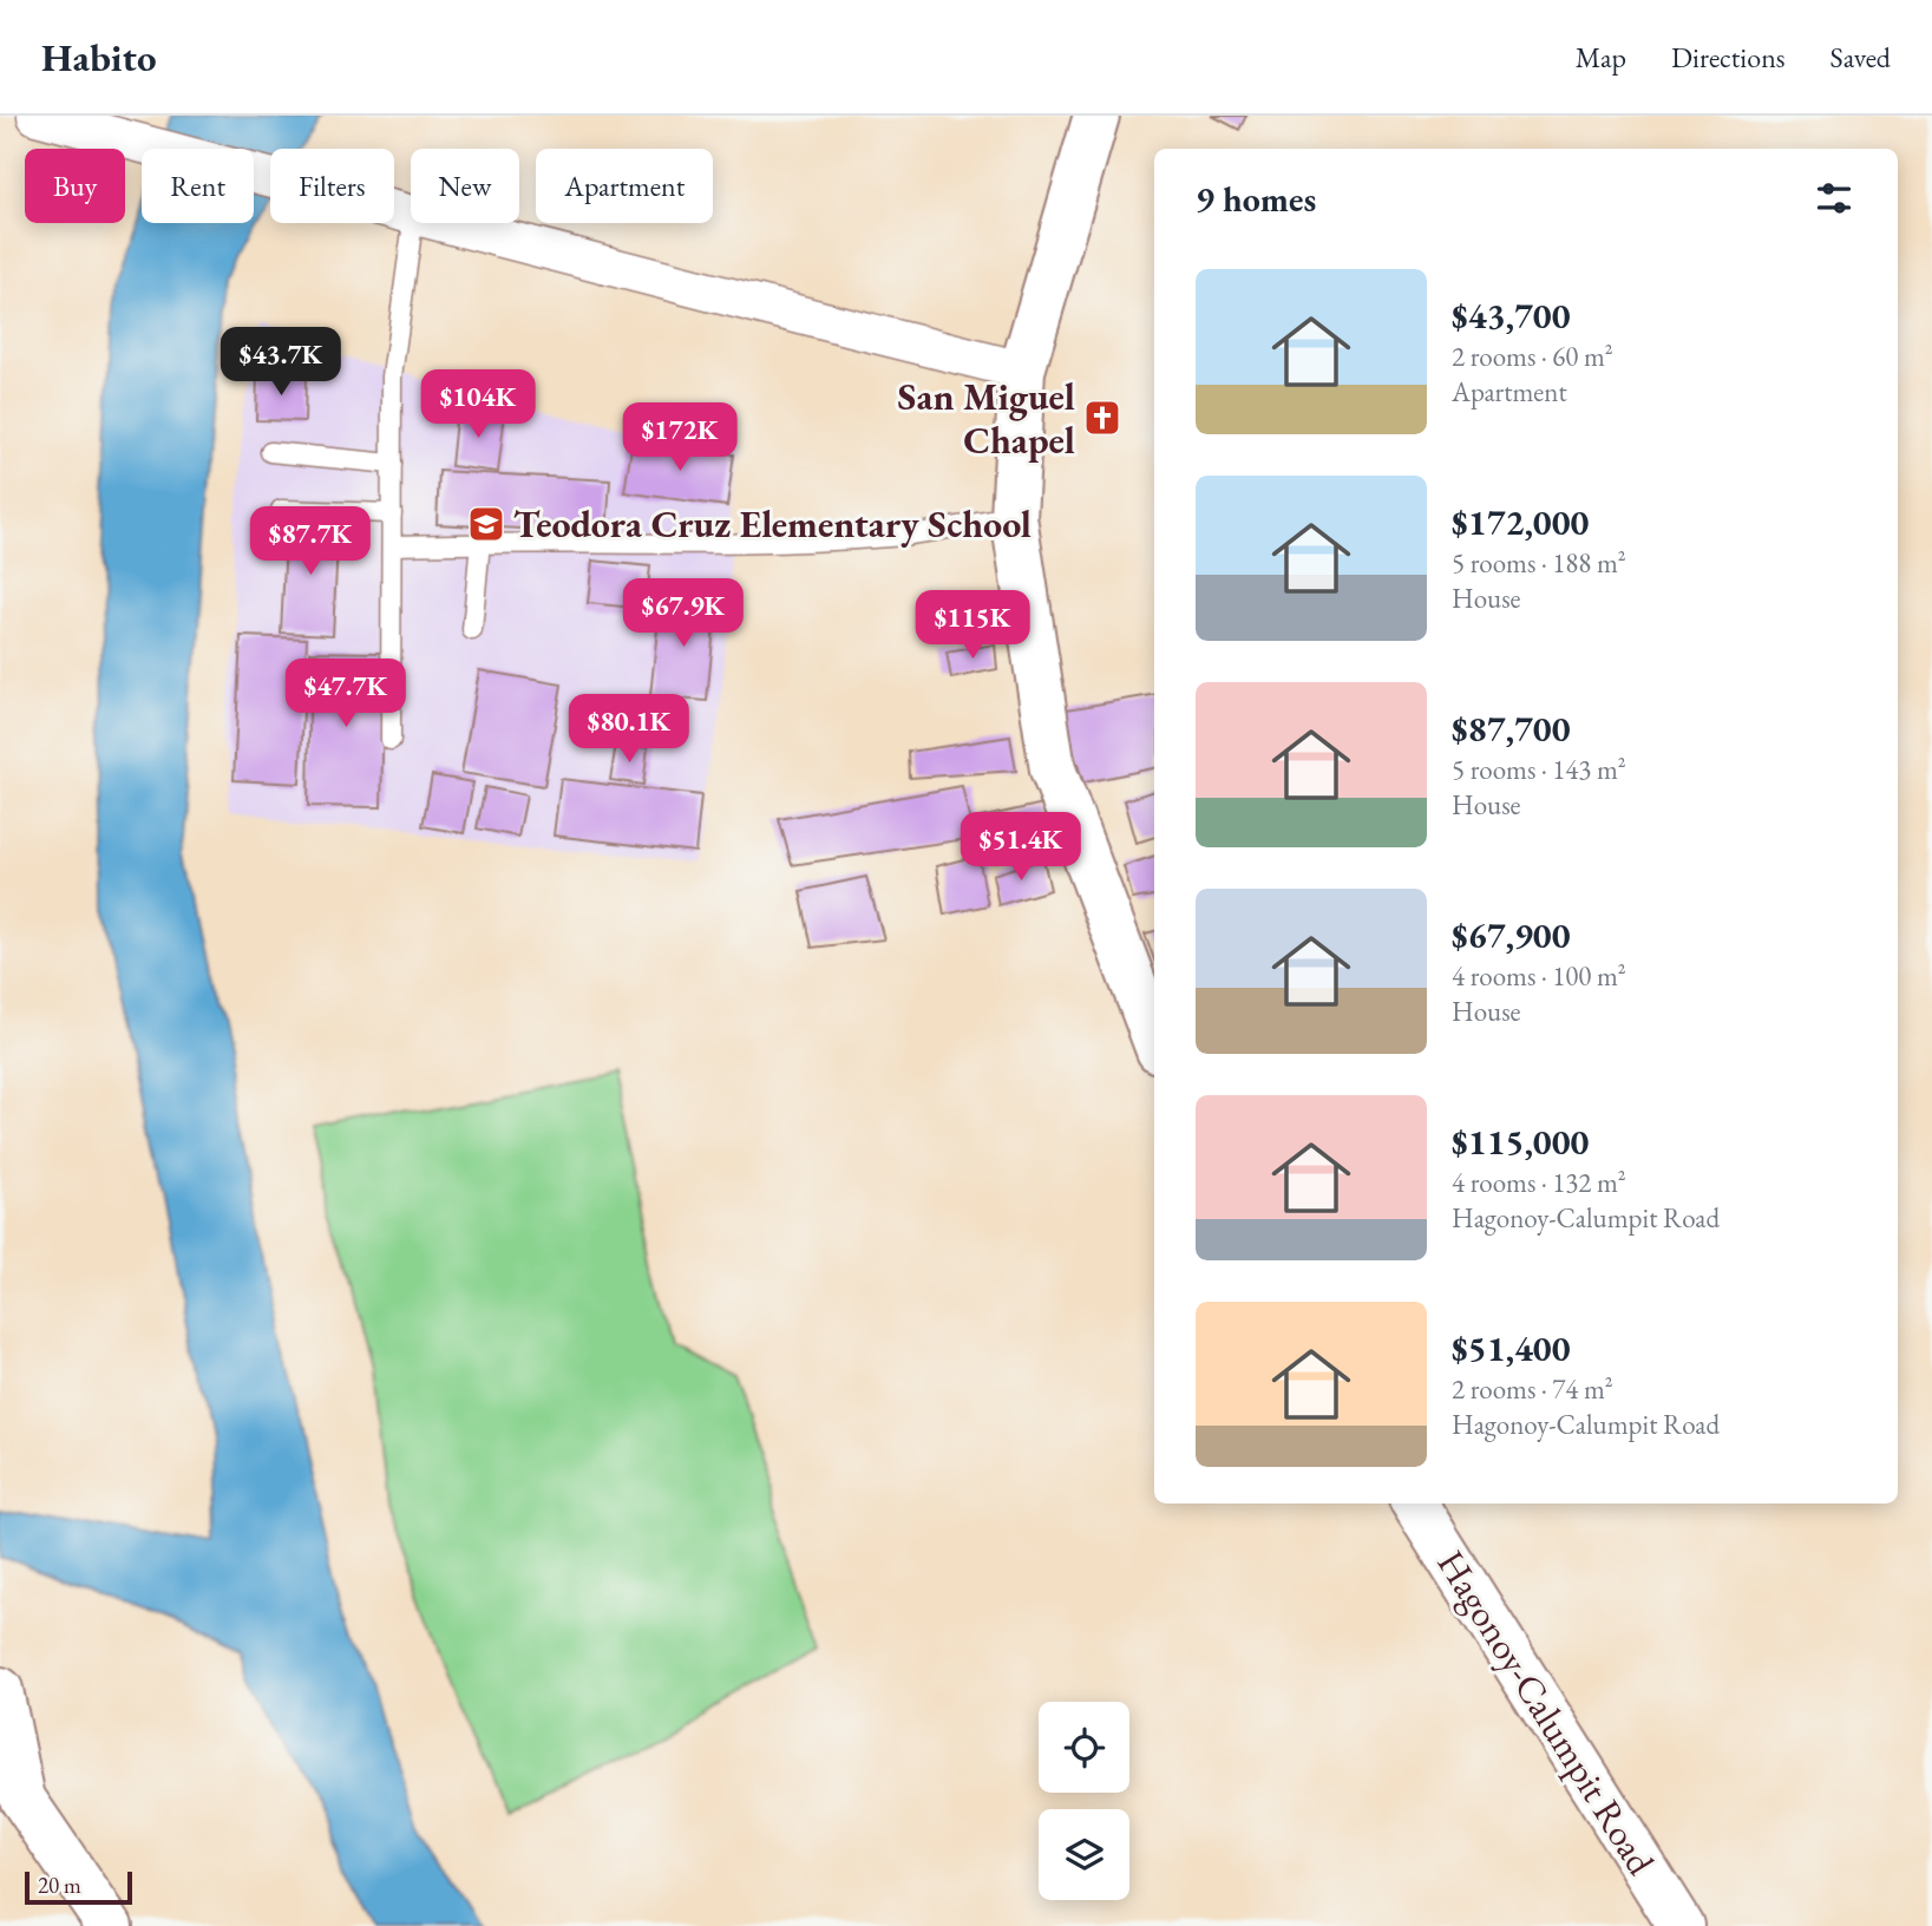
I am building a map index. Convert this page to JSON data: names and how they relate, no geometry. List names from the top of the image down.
{
  "streets": {
    "main road": ["Hagonoy-Calumpit Road"]
  },
  "places": {
    "church": ["San Miguel Chapel"],
    "school or university": ["Teodora Cruz Elementary School"]
  },
  "scale_bar": "20 m",
  "page": {
    "header": "Habito",
    "nav": ["Map", "Directions", "Saved"],
    "chip": [
      "Buy",
      "Rent",
      "Filters",
      "New",
      "Apartment"
    ],
    "heading": "9 homes",
    "list": [
      {
        "name": "$43,700",
        "note": "2 rooms · 60 m² · Apartment"
      },
      {
        "name": "$172,000",
        "note": "5 rooms · 188 m² · House"
      },
      {
        "name": "$87,700",
        "note": "5 rooms · 143 m² · House"
      },
      {
        "name": "$67,900",
        "note": "4 rooms · 100 m² · House"
      },
      {
        "name": "$115,000",
        "note": "4 rooms · 132 m² · Hagonoy-Calumpit Road"
      },
      {
        "name": "$51,400",
        "note": "2 rooms · 74 m² · Hagonoy-Calumpit Road"
      }
    ],
    "price": [
      "$43.7K",
      "$104K",
      "$172K",
      "$87.7K",
      "$67.9K",
      "$115K",
      "$47.7K",
      "$80.1K",
      "$51.4K"
    ],
    "scale": "20 m"
  }
}
